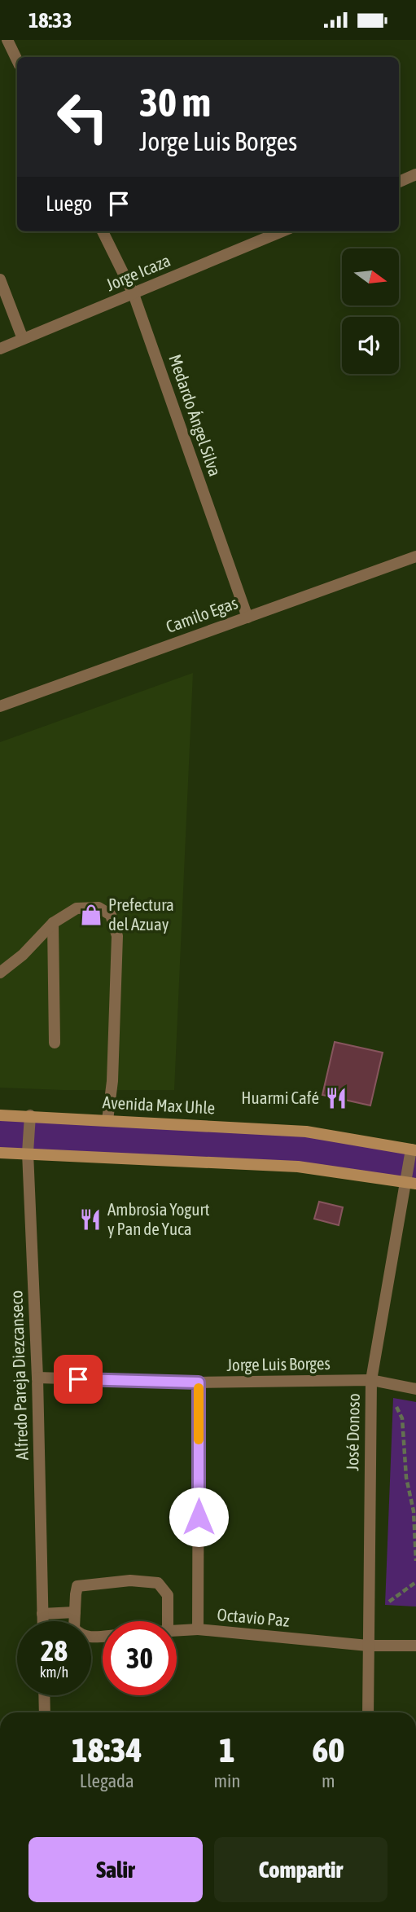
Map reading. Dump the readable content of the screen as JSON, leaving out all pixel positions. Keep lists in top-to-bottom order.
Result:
{
  "streets": {
    "main road": ["Avenida Max Uhle"],
    "street": [
      "Jorge Icaza",
      "Medardo Ángel Silva",
      "Camilo Egas",
      "Jorge Luis Borges",
      "Alfredo Pareja Diezcanseco",
      "José Donoso",
      "Octavio Paz"
    ]
  },
  "crossings": [
    ["Jorge Icaza", "Medardo Ángel Silva"],
    ["Medardo Ángel Silva", "Camilo Egas"],
    ["Avenida Max Uhle", "Alfredo Pareja Diezcanseco"],
    ["Avenida Max Uhle", "José Donoso"],
    ["Jorge Luis Borges", "Alfredo Pareja Diezcanseco"],
    ["Jorge Luis Borges", "José Donoso"],
    ["Jorge Luis Borges", "Octavio Paz"],
    ["José Donoso", "Octavio Paz"]
  ],
  "places": {
    "shop": ["Prefectura del Azuay"],
    "restaurant": ["Huarmi Café", "Ambrosia Yogurt y Pan de Yuca"]
  },
  "north": "right",
  "page": {
    "status": "18:33",
    "turn": ["30 m", "Jorge Luis Borges"],
    "then": "Luego",
    "speed": "28 km/h",
    "limit": "30",
    "eta": [
      "18:34",
      "Llegada",
      "1",
      "min",
      "60",
      "m"
    ],
    "buttons": ["Salir", "Compartir"]
  }
}
